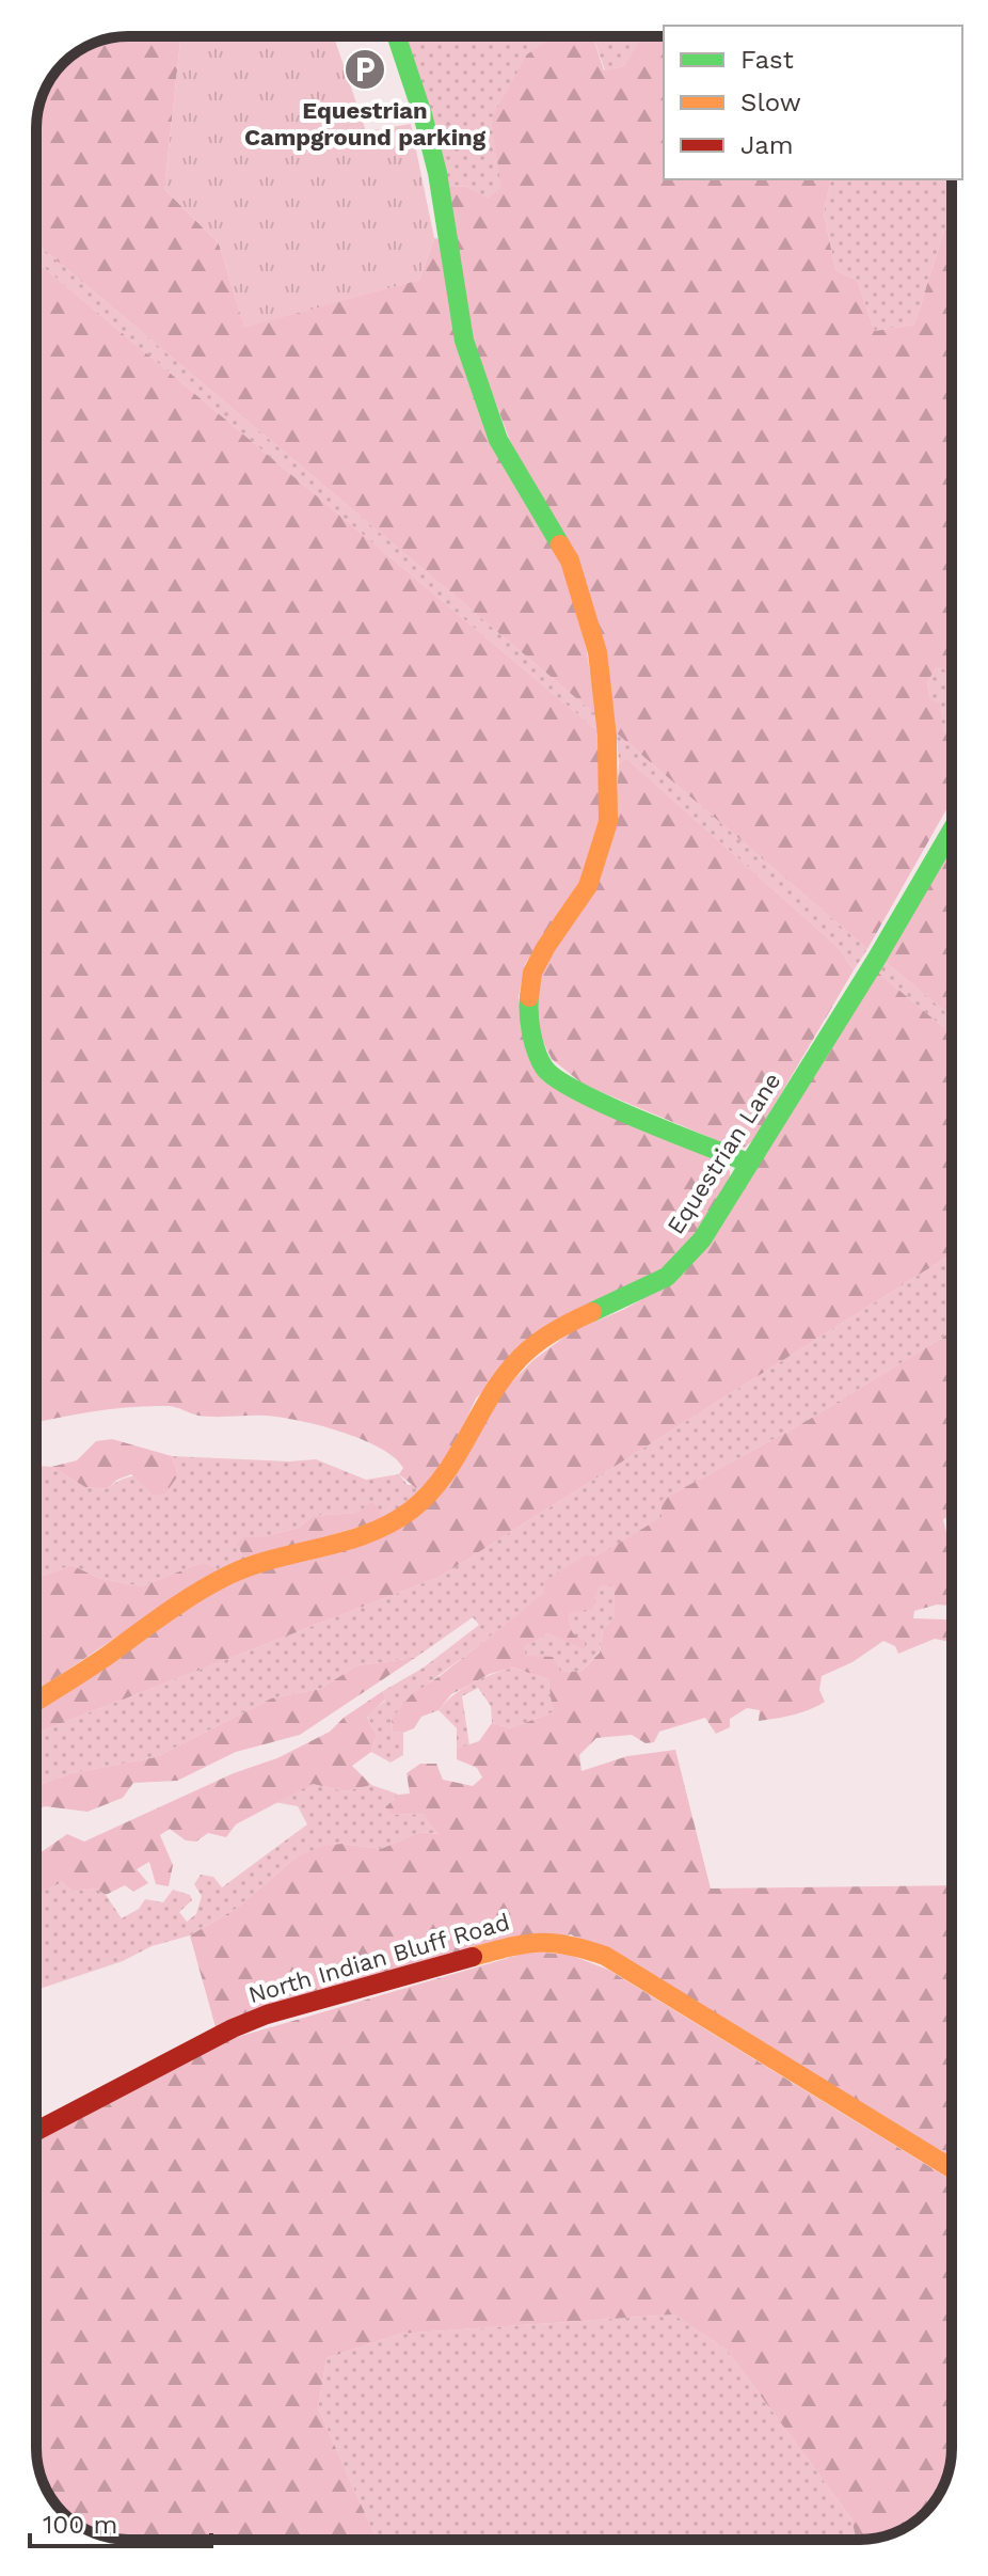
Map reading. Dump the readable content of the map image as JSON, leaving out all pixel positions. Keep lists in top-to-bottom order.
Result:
{
  "streets": {
    "street": ["Equestrian Lane", "North Indian Bluff Road"]
  },
  "places": {
    "parking": ["Equestrian Campground parking"]
  },
  "legend": ["Fast", "Slow", "Jam"],
  "scale_bar": "100 m"
}
